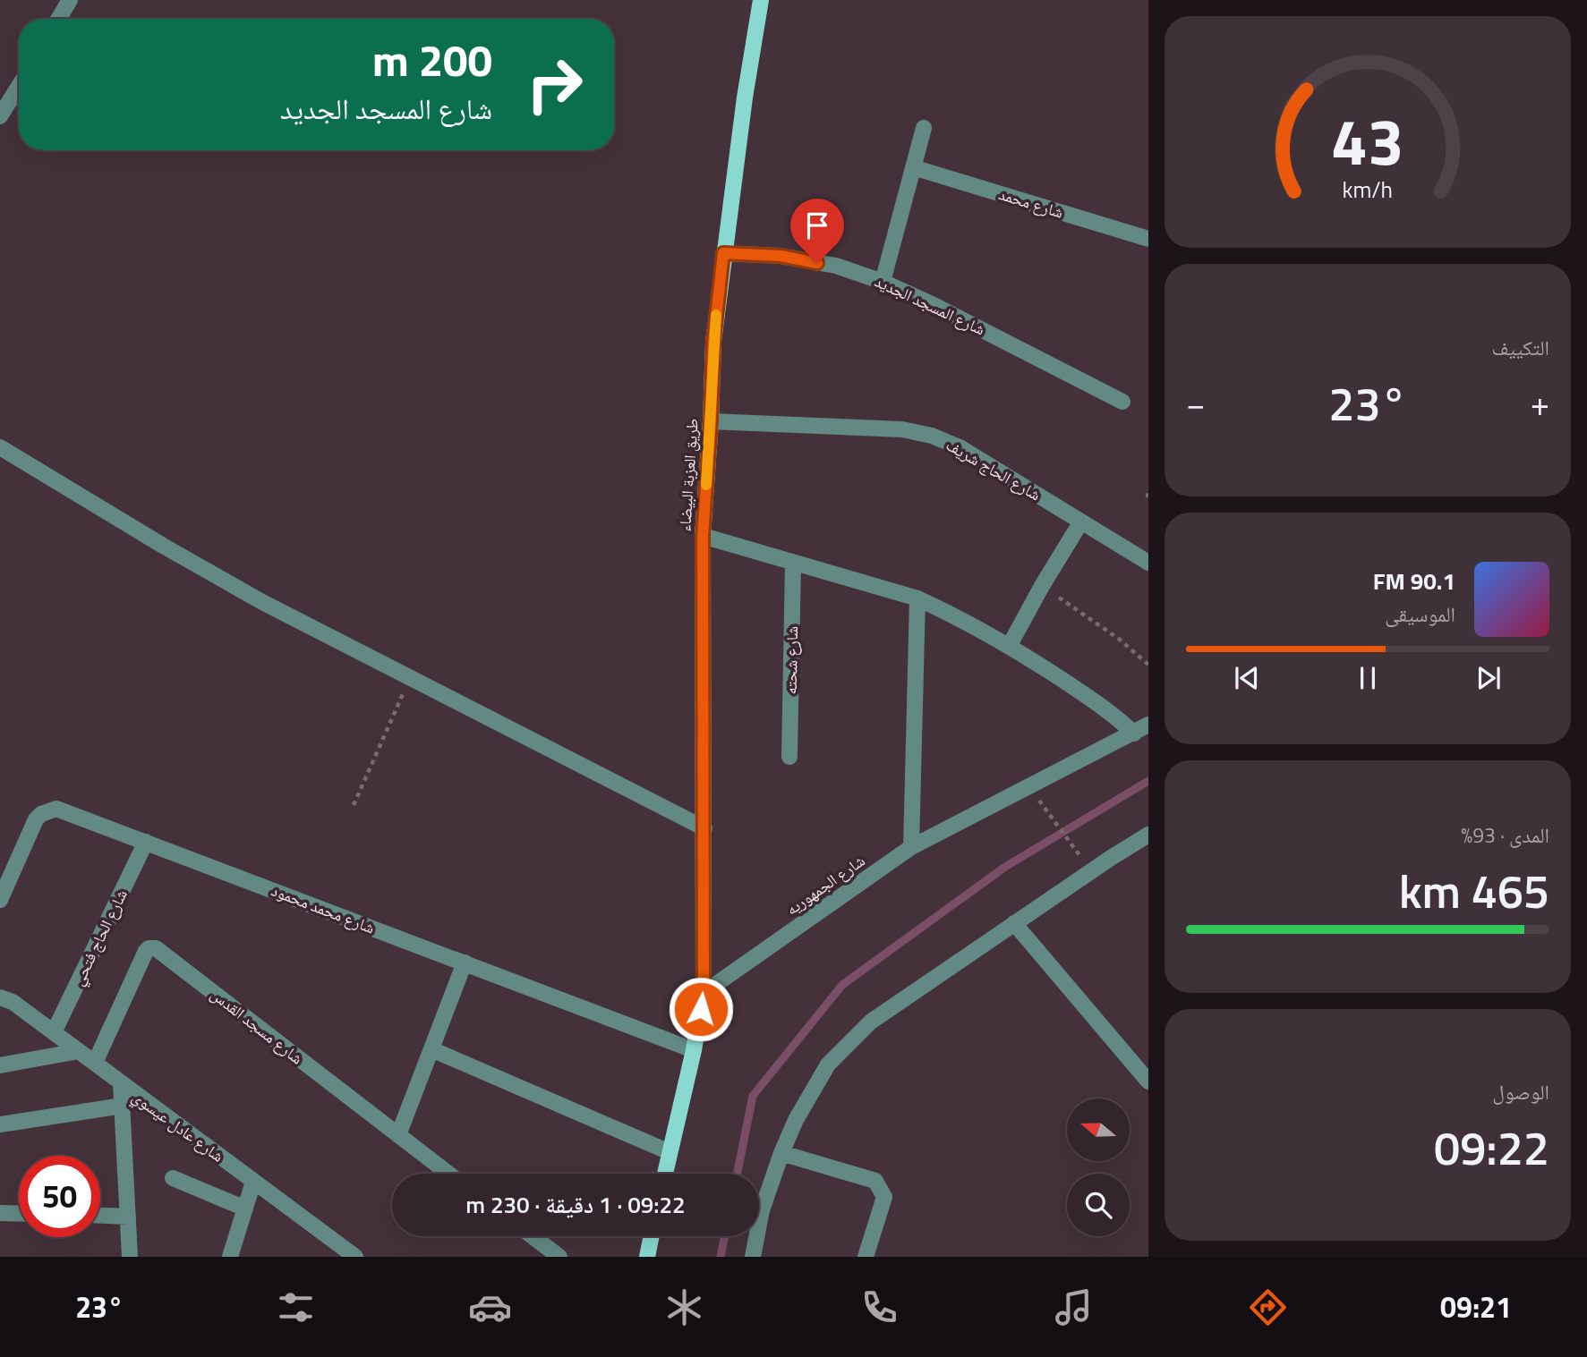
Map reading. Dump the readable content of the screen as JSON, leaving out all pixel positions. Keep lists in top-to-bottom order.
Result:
{
  "streets": {
    "main road": ["طريق العزبة البيضاء"],
    "street": [
      "شارع محمد",
      "شارع المسجد الجديد",
      "شارع الحاج شريف",
      "شارع شحته",
      "شارع الجمهوريه",
      "شارع محمد محمود",
      "شارع الحاج فتحي",
      "شارع مسجد القدس",
      "شارع عادل عيسوي"
    ]
  },
  "crossings": [
    ["شارع المسجد الجديد", "طريق العزبة البيضاء"],
    ["شارع الحاج شريف", "طريق العزبة البيضاء"],
    ["طريق العزبة البيضاء", "شارع الجمهوريه"],
    ["شارع محمد محمود", "شارع الحاج فتحي"],
    ["شارع الحاج فتحي", "شارع عادل عيسوي"],
    ["شارع مسجد القدس", "شارع عادل عيسوي"]
  ],
  "north": "left",
  "page": {
    "turn": ["200 m", "شارع المسجد الجديد"],
    "tile": [
      "التكييف",
      ["المدى · 93%", "465 km"],
      ["الوصول", "09:22"]
    ],
    "heat": ["−", "23°", "+"],
    "song": ["90.1 FM", "الموسيقى"],
    "limit": "50",
    "trip": "09:22 · 1 دقيقة · 230 m",
    "tabs": ["09:21", "23°"],
    "gauge": ["43", "km/h"]
  }
}
